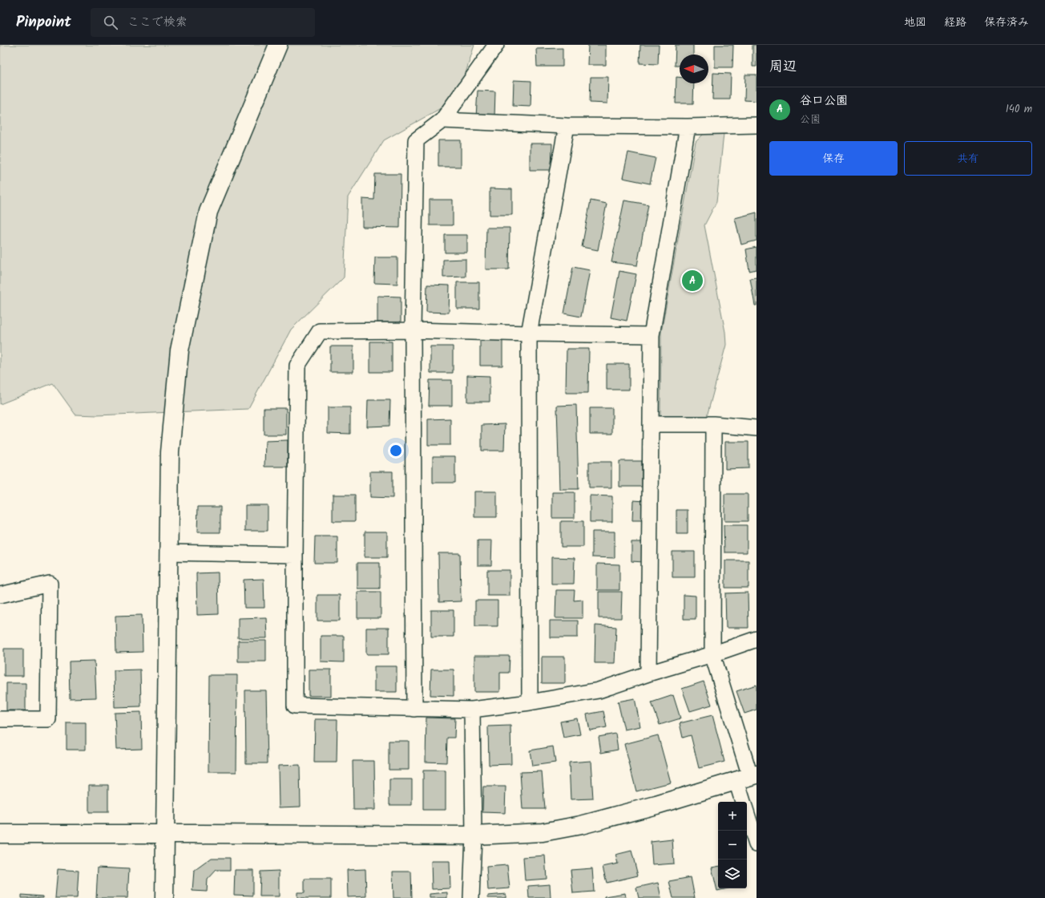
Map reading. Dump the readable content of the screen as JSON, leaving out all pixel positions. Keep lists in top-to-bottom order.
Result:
{
  "north": "left",
  "page": {
    "header": "Pinpoint",
    "search": "ここで検索",
    "nav": ["地図", "経路", "保存済み"],
    "heading": "周辺",
    "list": [
      {
        "mark": "A",
        "name": "谷口公園",
        "note": "公園",
        "value": "140 m"
      }
    ],
    "buttons": ["保存", "共有"],
    "pins": "A",
    "map_buttons": ["+", "−"]
  }
}
